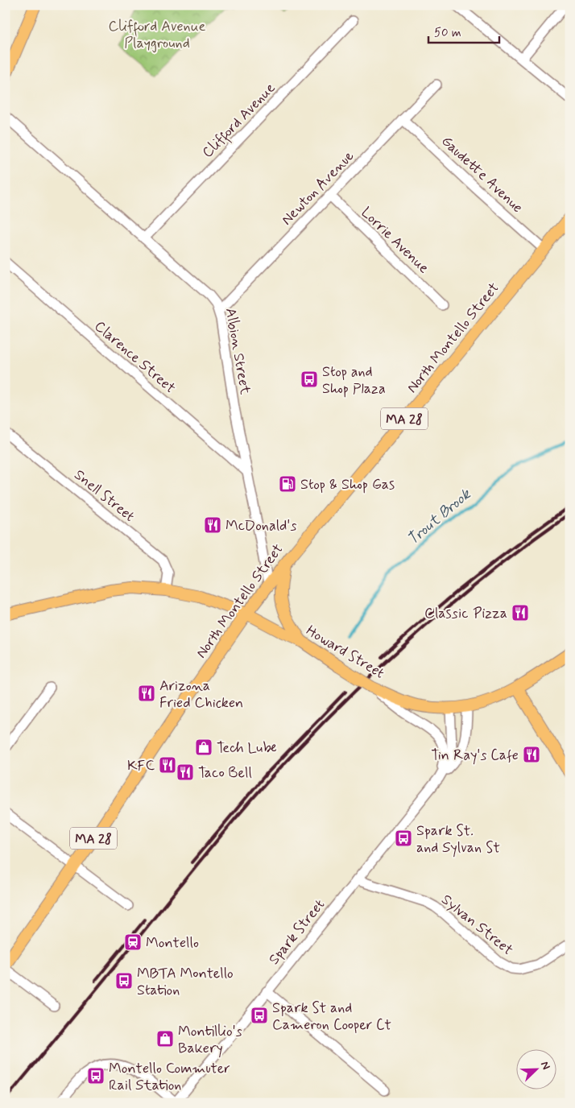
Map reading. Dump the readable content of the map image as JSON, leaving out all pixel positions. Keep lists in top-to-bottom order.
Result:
{
  "streets": {
    "main road": ["North Montello Street", "MA 28", "Howard Street"],
    "street": [
      "Clifford Avenue",
      "Gaudette Avenue",
      "Newton Avenue",
      "Lorrie Avenue",
      "Albion Street",
      "Clarence Street",
      "Snell Street",
      "Sylvan Street",
      "Spark Street"
    ]
  },
  "crossings": [
    ["Clifford Avenue", "Albion Street"],
    ["Gaudette Avenue", "Newton Avenue"],
    ["Gaudette Avenue", "North Montello Street"],
    ["Newton Avenue", "Lorrie Avenue"],
    ["Newton Avenue", "Albion Street"],
    ["North Montello Street", "Albion Street"],
    ["North Montello Street", "Howard Street"],
    ["Albion Street", "Clarence Street"],
    ["Snell Street", "Howard Street"],
    ["Howard Street", "Spark Street"],
    ["Sylvan Street", "Spark Street"]
  ],
  "water": ["Trout Brook"],
  "parks": ["Clifford Avenue Playground"],
  "places": {
    "bus stop": [
      "Stop and Shop Plaza",
      "Spark St. and Sylvan St",
      "MBTA Montello Station",
      "Spark St and Cameron Cooper Ct",
      "Montello Commuter Rail Station"
    ],
    "fuel station": ["Stop & Shop Gas"],
    "restaurant": [
      "McDonald's",
      "Classic Pizza",
      "Arizona Fried Chicken",
      "Tin Ray's Cafe",
      "KFC",
      "Taco Bell"
    ],
    "shop": ["Tech Lube", "Montillio's Bakery"],
    "station": ["Montello"]
  },
  "scale_bar": "50 m",
  "north": "top right"
}
